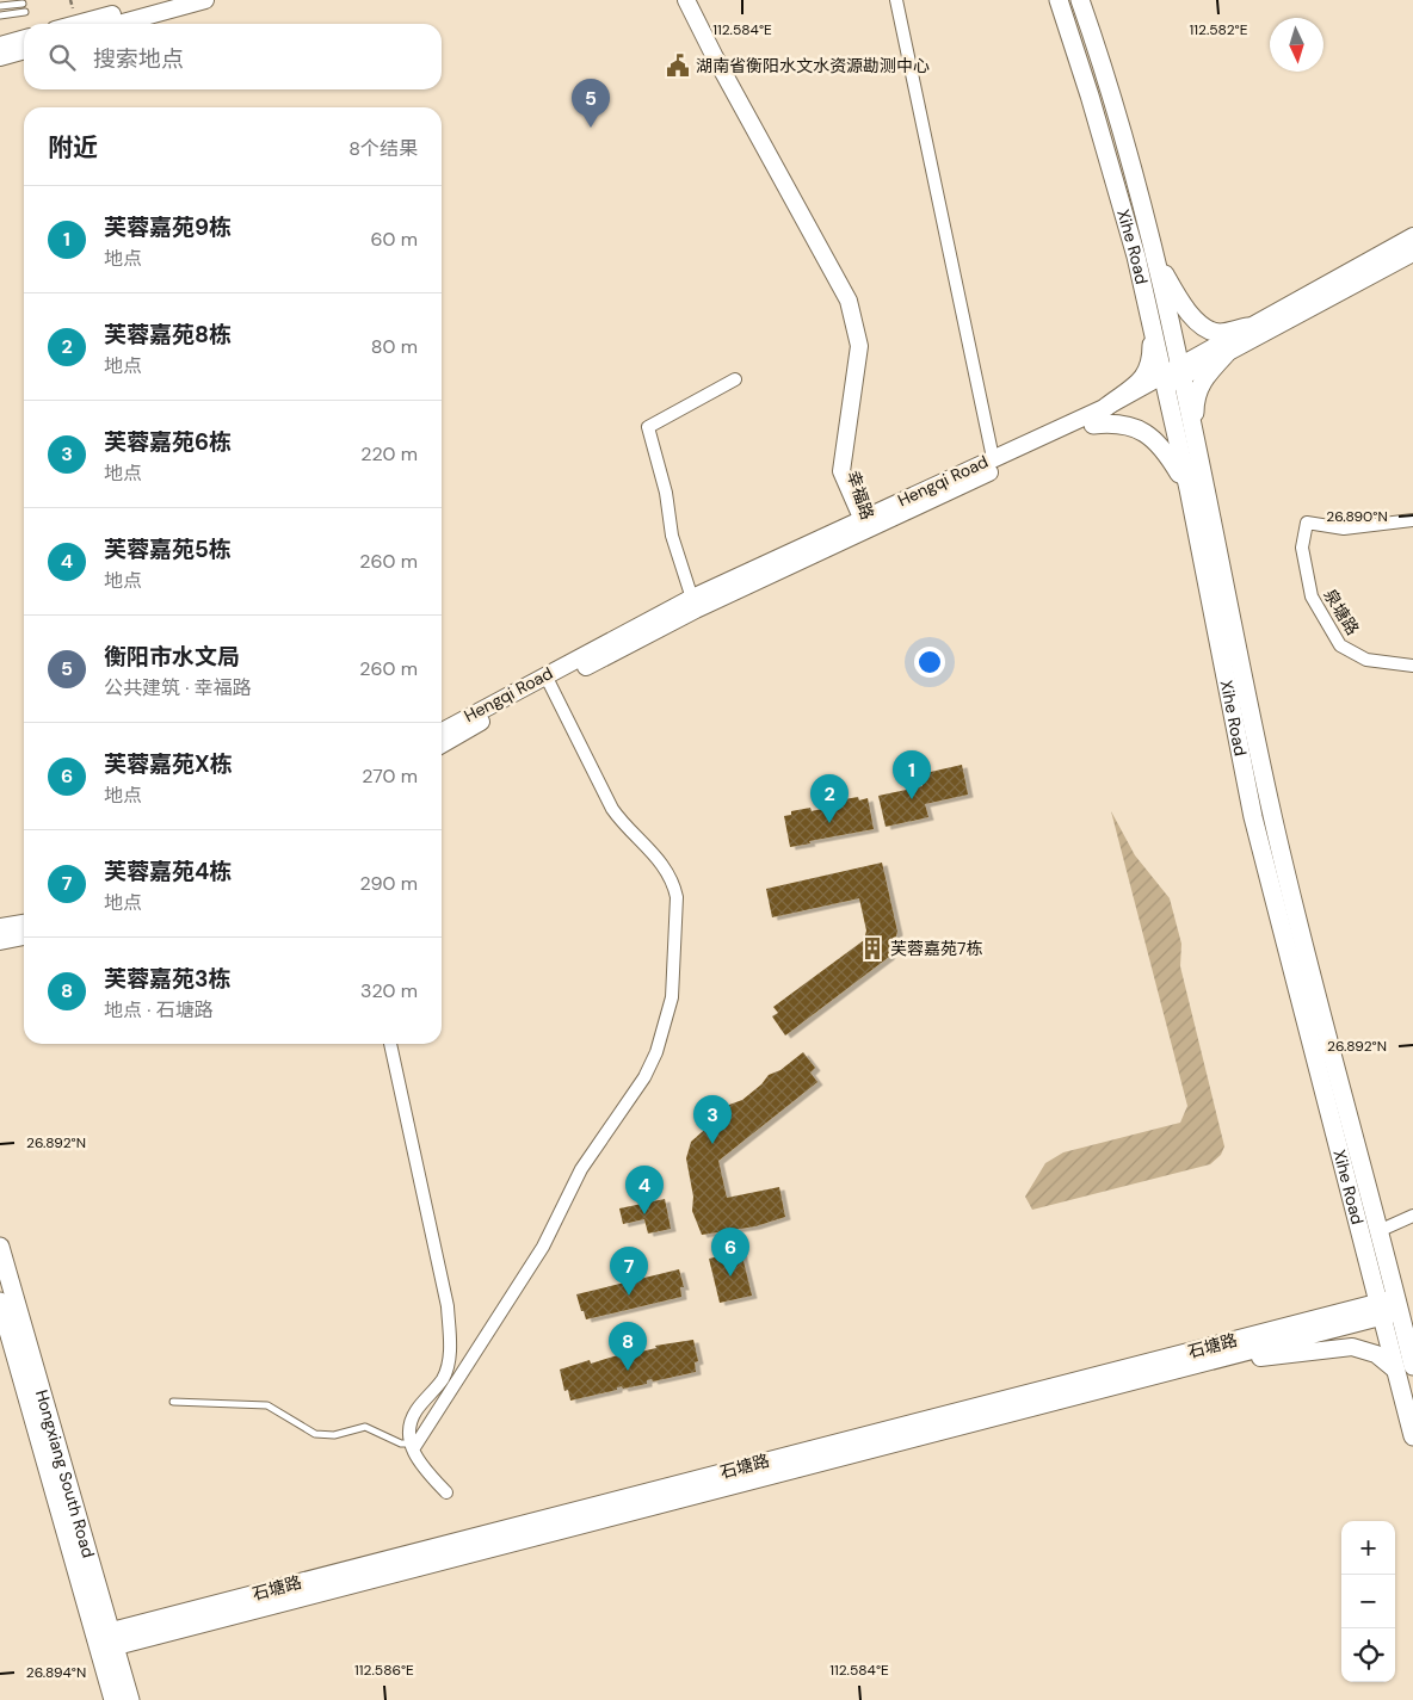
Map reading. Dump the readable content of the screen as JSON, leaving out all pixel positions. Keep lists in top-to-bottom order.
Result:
{
  "streets": {
    "main road": ["Xihe Road", "Hongxiang South Road"],
    "street": [
      "Hengqi Road",
      "幸福路",
      "泉塘路",
      "石塘路"
    ]
  },
  "crossings": [
    ["Xihe Road", "Hengqi Road"],
    ["Xihe Road", "石塘路"],
    ["Hengqi Road", "幸福路"],
    ["石塘路", "Hongxiang South Road"]
  ],
  "places": {
    "public building": ["湖南省衡阳水文水资源勘测中心"],
    "building": ["芙蓉嘉苑7栋"]
  },
  "north": "bottom",
  "page": {
    "search": "搜索地点",
    "pins": [
      "5",
      "1",
      "2",
      "3",
      "4",
      "6",
      "7",
      "8"
    ],
    "heading": ["附近", "8个结果"],
    "list": [
      {
        "mark": "1",
        "name": "芙蓉嘉苑9栋",
        "note": "地点",
        "value": "60 m"
      },
      {
        "mark": "2",
        "name": "芙蓉嘉苑8栋",
        "note": "地点",
        "value": "80 m"
      },
      {
        "mark": "3",
        "name": "芙蓉嘉苑6栋",
        "note": "地点",
        "value": "220 m"
      },
      {
        "mark": "4",
        "name": "芙蓉嘉苑5栋",
        "note": "地点",
        "value": "260 m"
      },
      {
        "mark": "5",
        "name": "衡阳市水文局",
        "note": "公共建筑 · 幸福路",
        "value": "260 m"
      },
      {
        "mark": "6",
        "name": "芙蓉嘉苑X栋",
        "note": "地点",
        "value": "270 m"
      },
      {
        "mark": "7",
        "name": "芙蓉嘉苑4栋",
        "note": "地点",
        "value": "290 m"
      },
      {
        "mark": "8",
        "name": "芙蓉嘉苑3栋",
        "note": "地点 · 石塘路",
        "value": "320 m"
      }
    ],
    "map_buttons": ["+", "−"]
  },
  "coordinates": [
    "112.584°E",
    "112.582°E",
    "26.890°N",
    "26.892°N",
    "112.586°E",
    "26.894°N"
  ]
}
